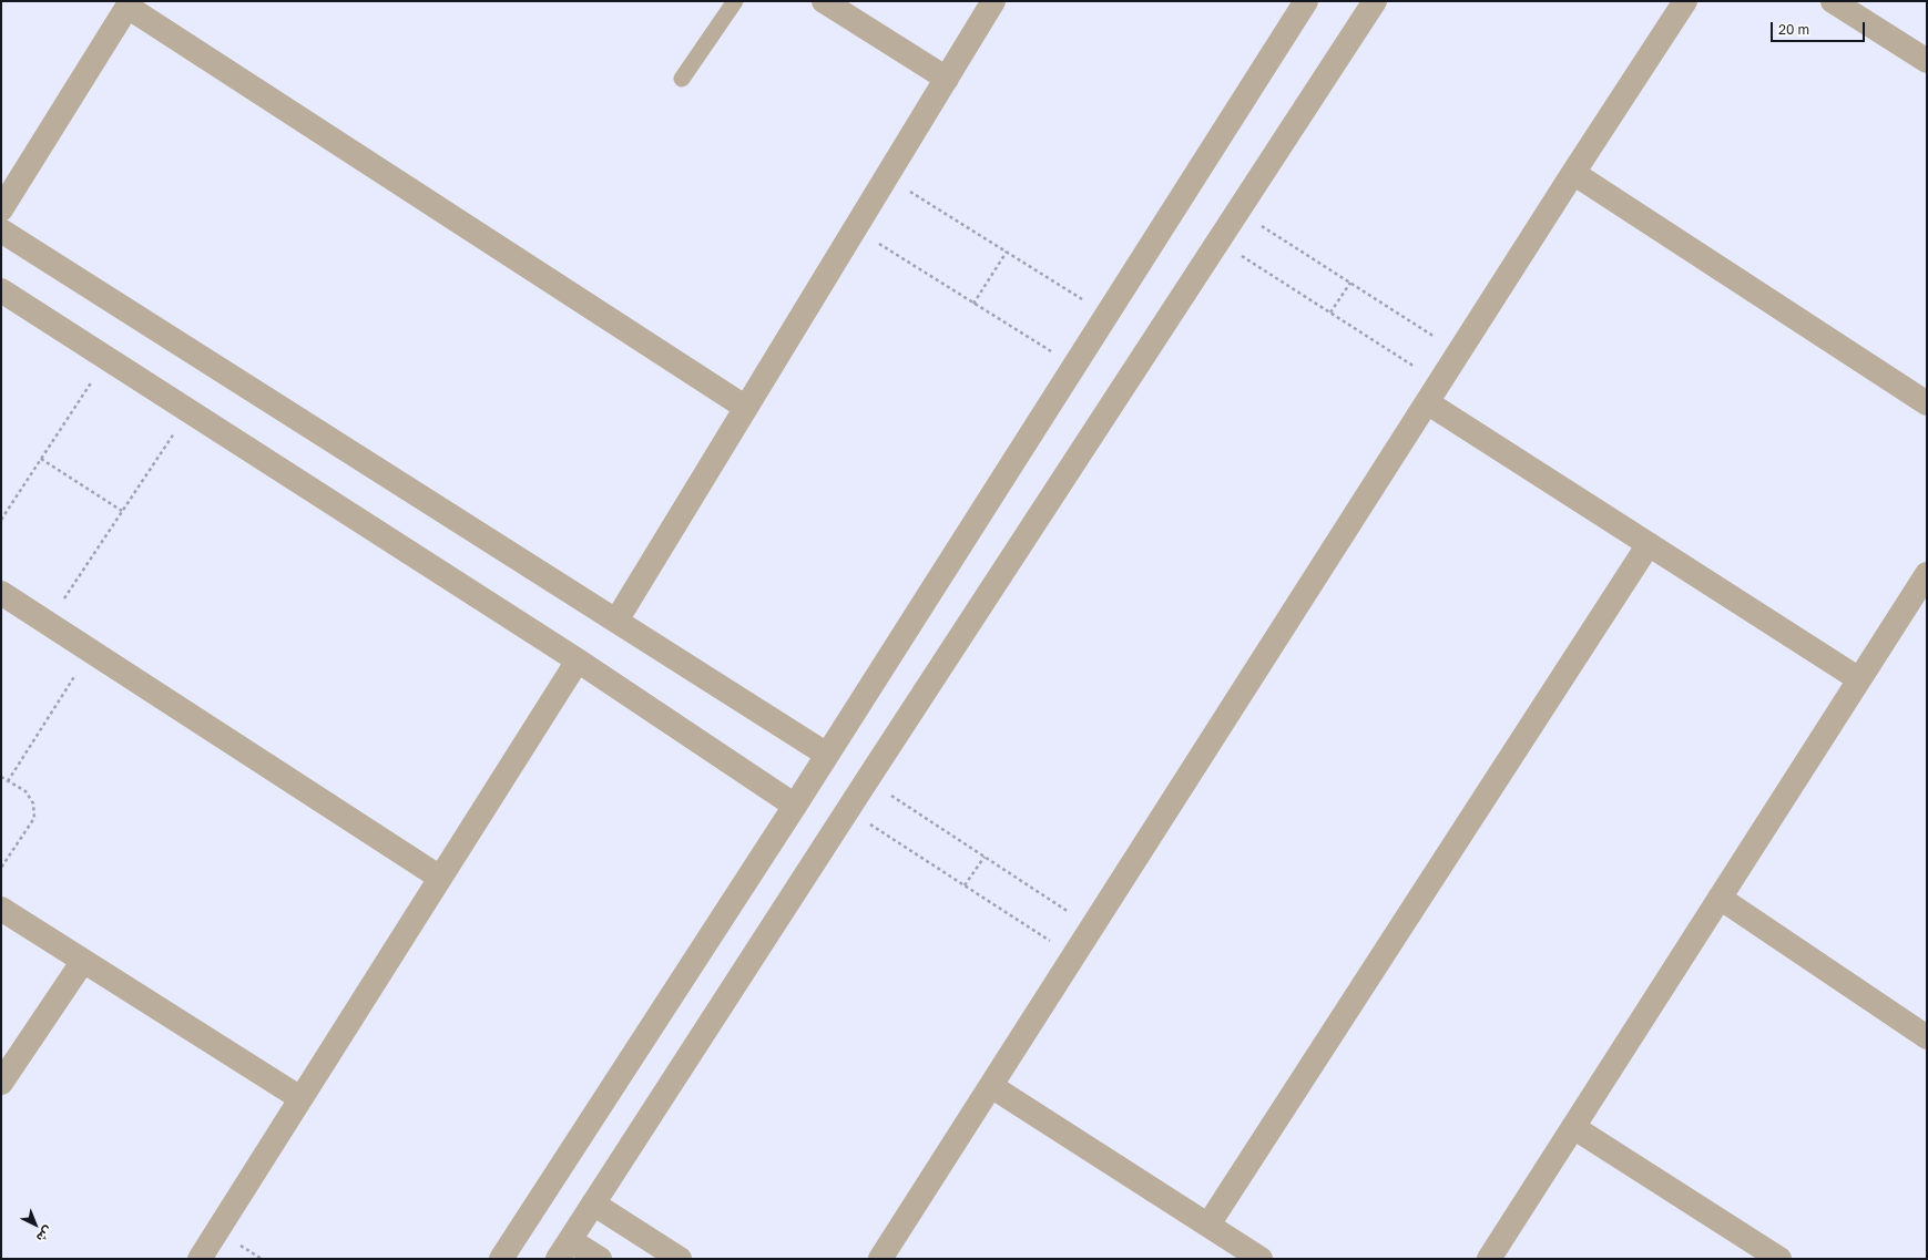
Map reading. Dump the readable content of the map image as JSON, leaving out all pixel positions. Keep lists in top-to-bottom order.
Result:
{
  "scale_bar": "20 m",
  "north": "bottom right"
}
